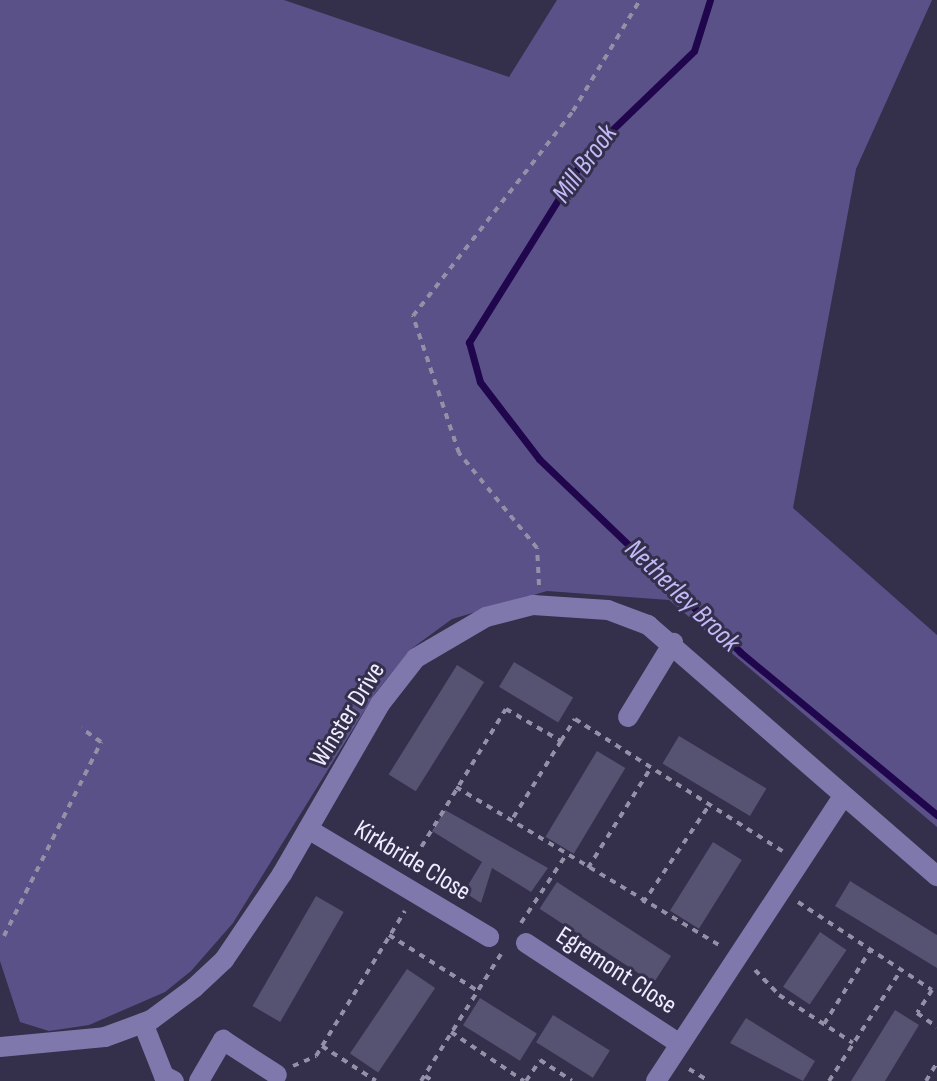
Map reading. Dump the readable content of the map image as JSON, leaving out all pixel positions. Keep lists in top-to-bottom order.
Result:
{
  "streets": {
    "street": ["Winster Drive", "Kirkbride Close", "Egremont Close"]
  },
  "crossings": [
    ["Winster Drive", "Kirkbride Close"],
    ["Kirkbride Close", "Egremont Close"]
  ],
  "water": ["Mill Brook", "Netherley Brook"]
}
